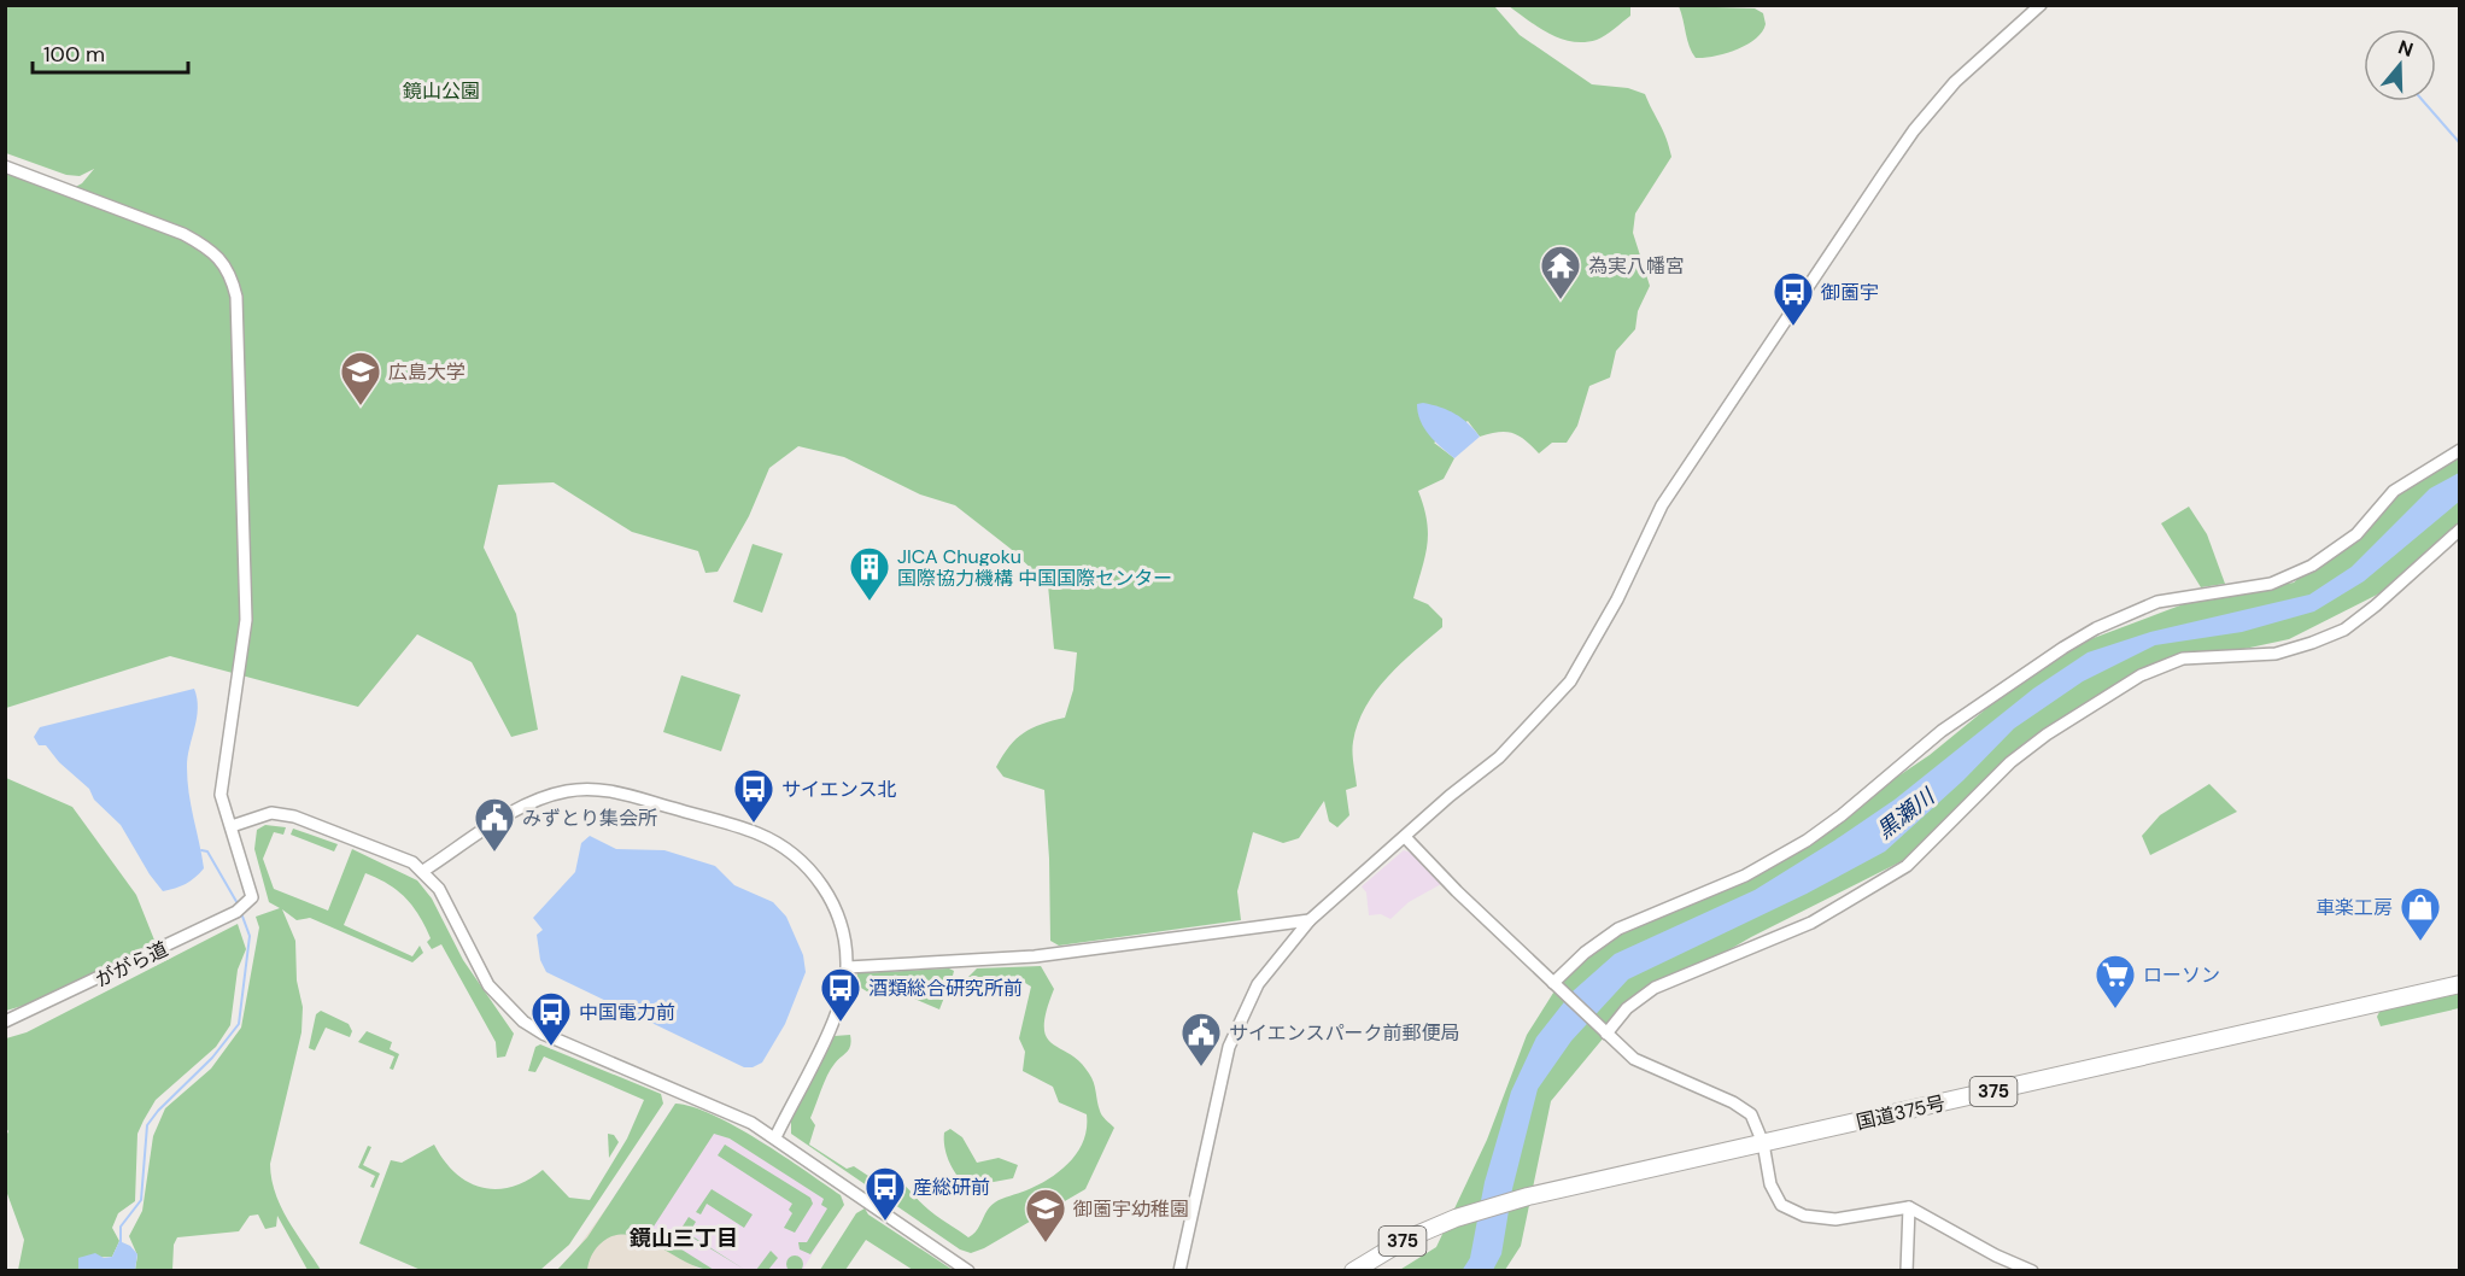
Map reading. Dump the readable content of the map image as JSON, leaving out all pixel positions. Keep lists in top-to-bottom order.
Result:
{
  "streets": {
    "highway": ["375", "国道375号"],
    "street": ["ががら道"]
  },
  "districts": ["鏡山三丁目"],
  "water": ["黒瀬川"],
  "parks": ["鏡山公園"],
  "places": {
    "temple": ["為実八幡宮"],
    "bus stop": [
      "御薗宇",
      "サイエンス北",
      "酒類総合研究所前",
      "中国電力前",
      "産総研前"
    ],
    "school or university": ["広島大学", "御薗宇幼稚園"],
    "building": ["JICA Chugoku 国際協力機構 中国国際センター"],
    "public building": ["みずとり集会所", "サイエンスパーク前郵便局"],
    "shop": ["車楽工房"],
    "supermarket": ["ローソン"]
  },
  "scale_bar": "100 m",
  "north": "top"
}
